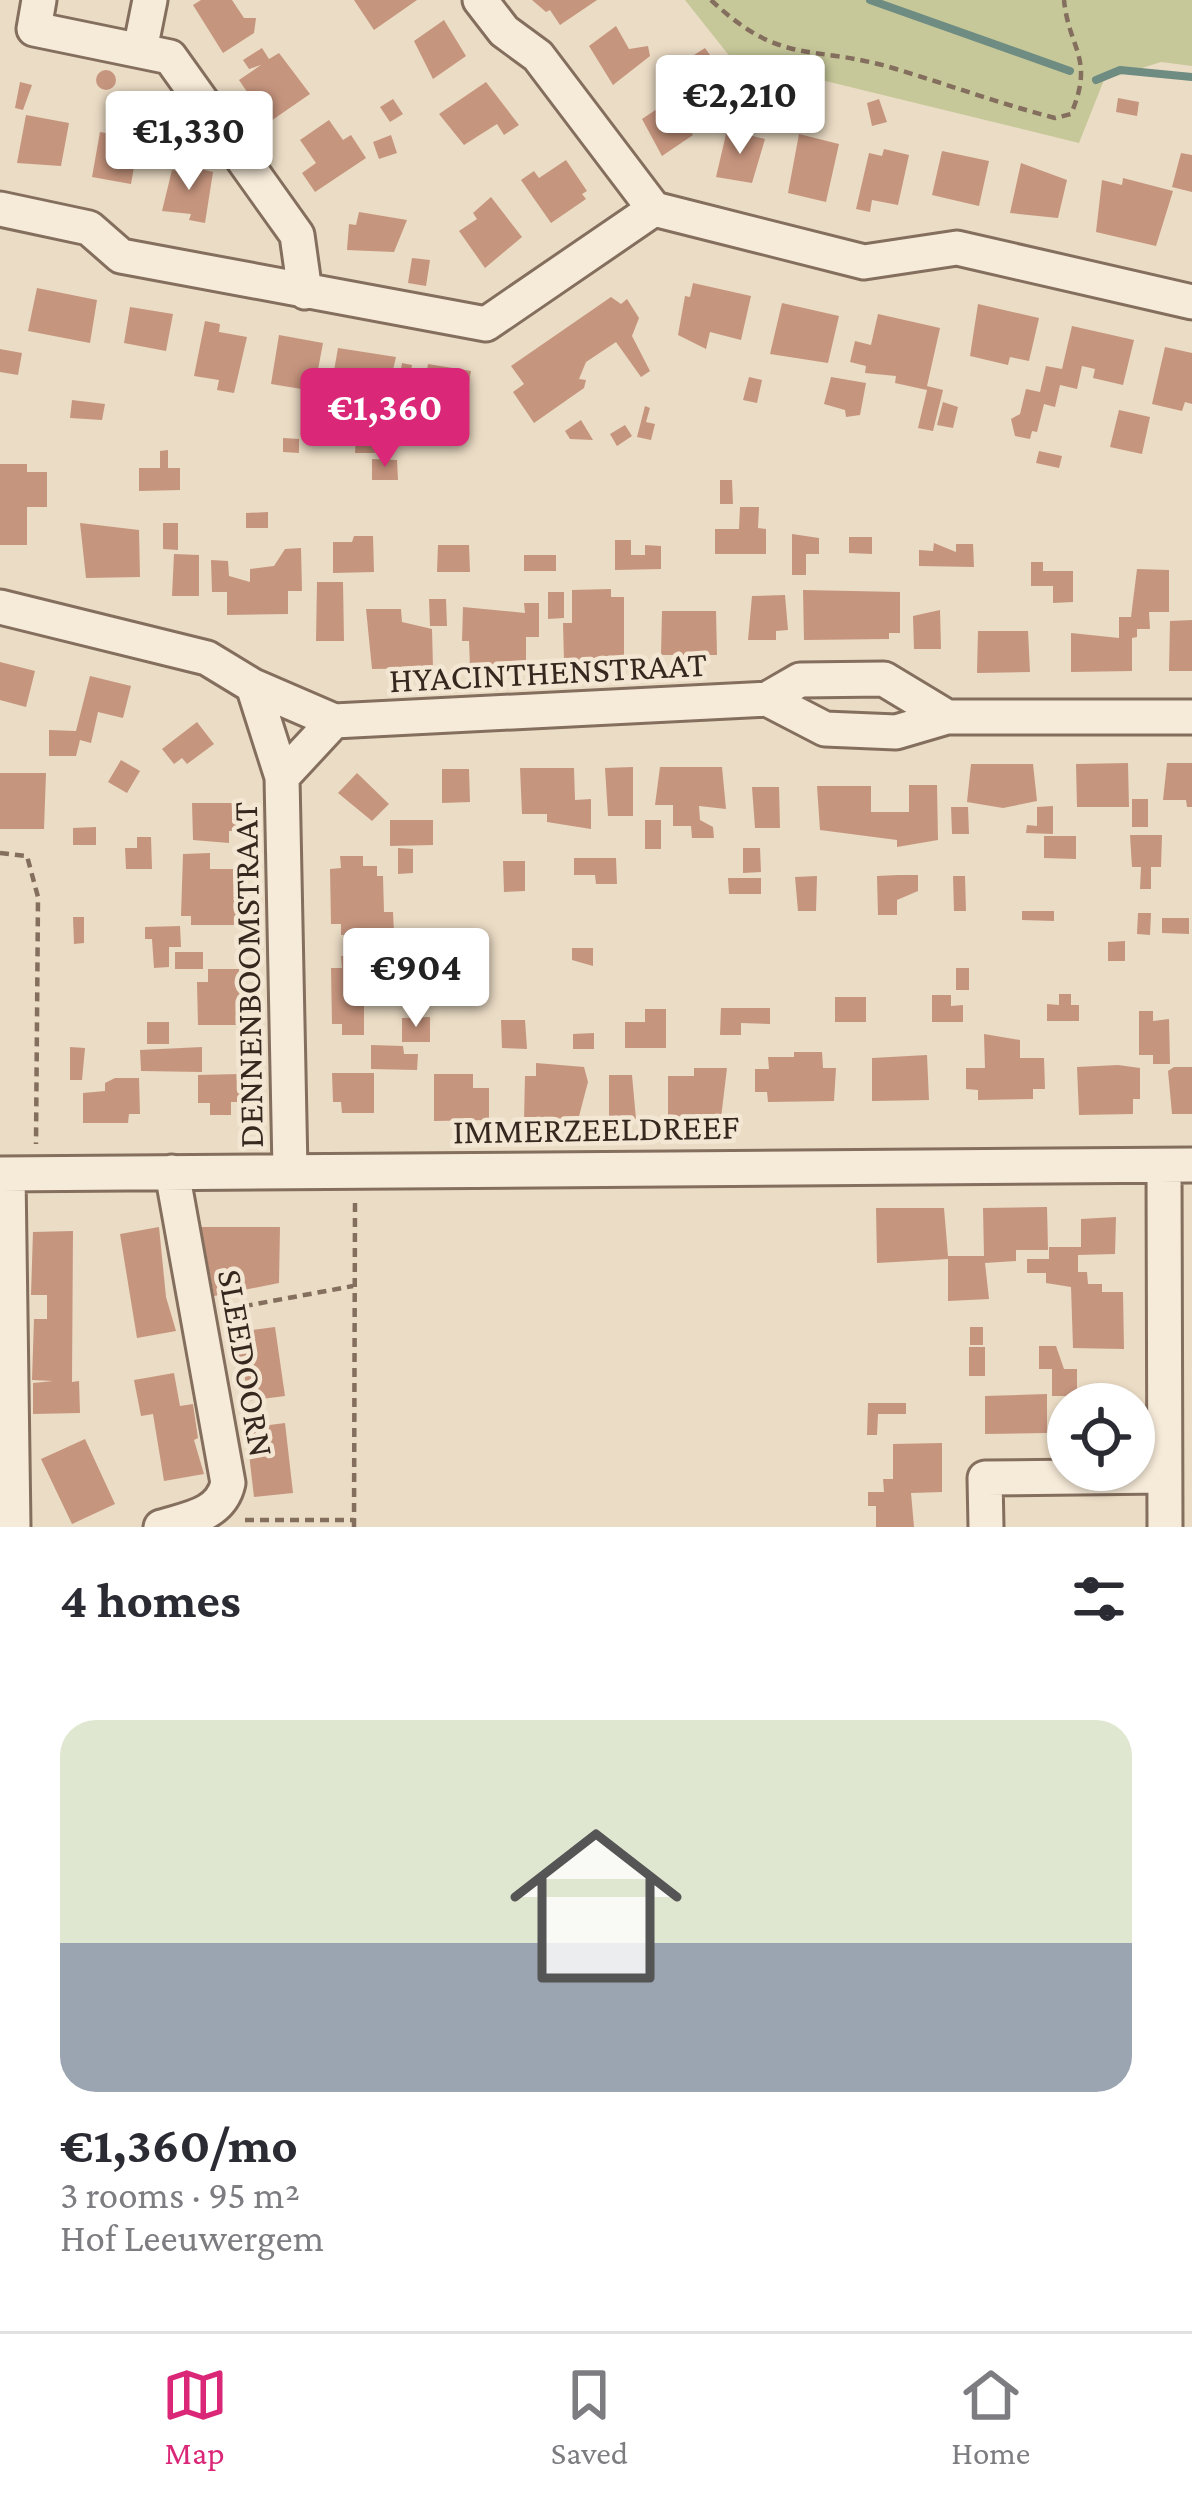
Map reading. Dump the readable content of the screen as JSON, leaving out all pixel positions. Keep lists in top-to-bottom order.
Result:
{
  "streets": {
    "street": [
      "HYACINTHENSTRAAT",
      "DENNENBOOMSTRAAT",
      "IMMERZEELDREEF",
      "SLEEDOORN"
    ]
  },
  "crossings": [
    ["DENNENBOOMSTRAAT", "IMMERZEELDREEF"],
    ["IMMERZEELDREEF", "SLEEDOORN"]
  ],
  "page": {
    "price": [
      "€2,210",
      "€1,330",
      "€1,360",
      "€904"
    ],
    "heading": "4 homes",
    "list": [
      {
        "name": "€1,360/mo",
        "note": "3 rooms · 95 m² · Hof Leeuwergem"
      }
    ],
    "tabs": ["Map", "Saved", "Home"]
  }
}
